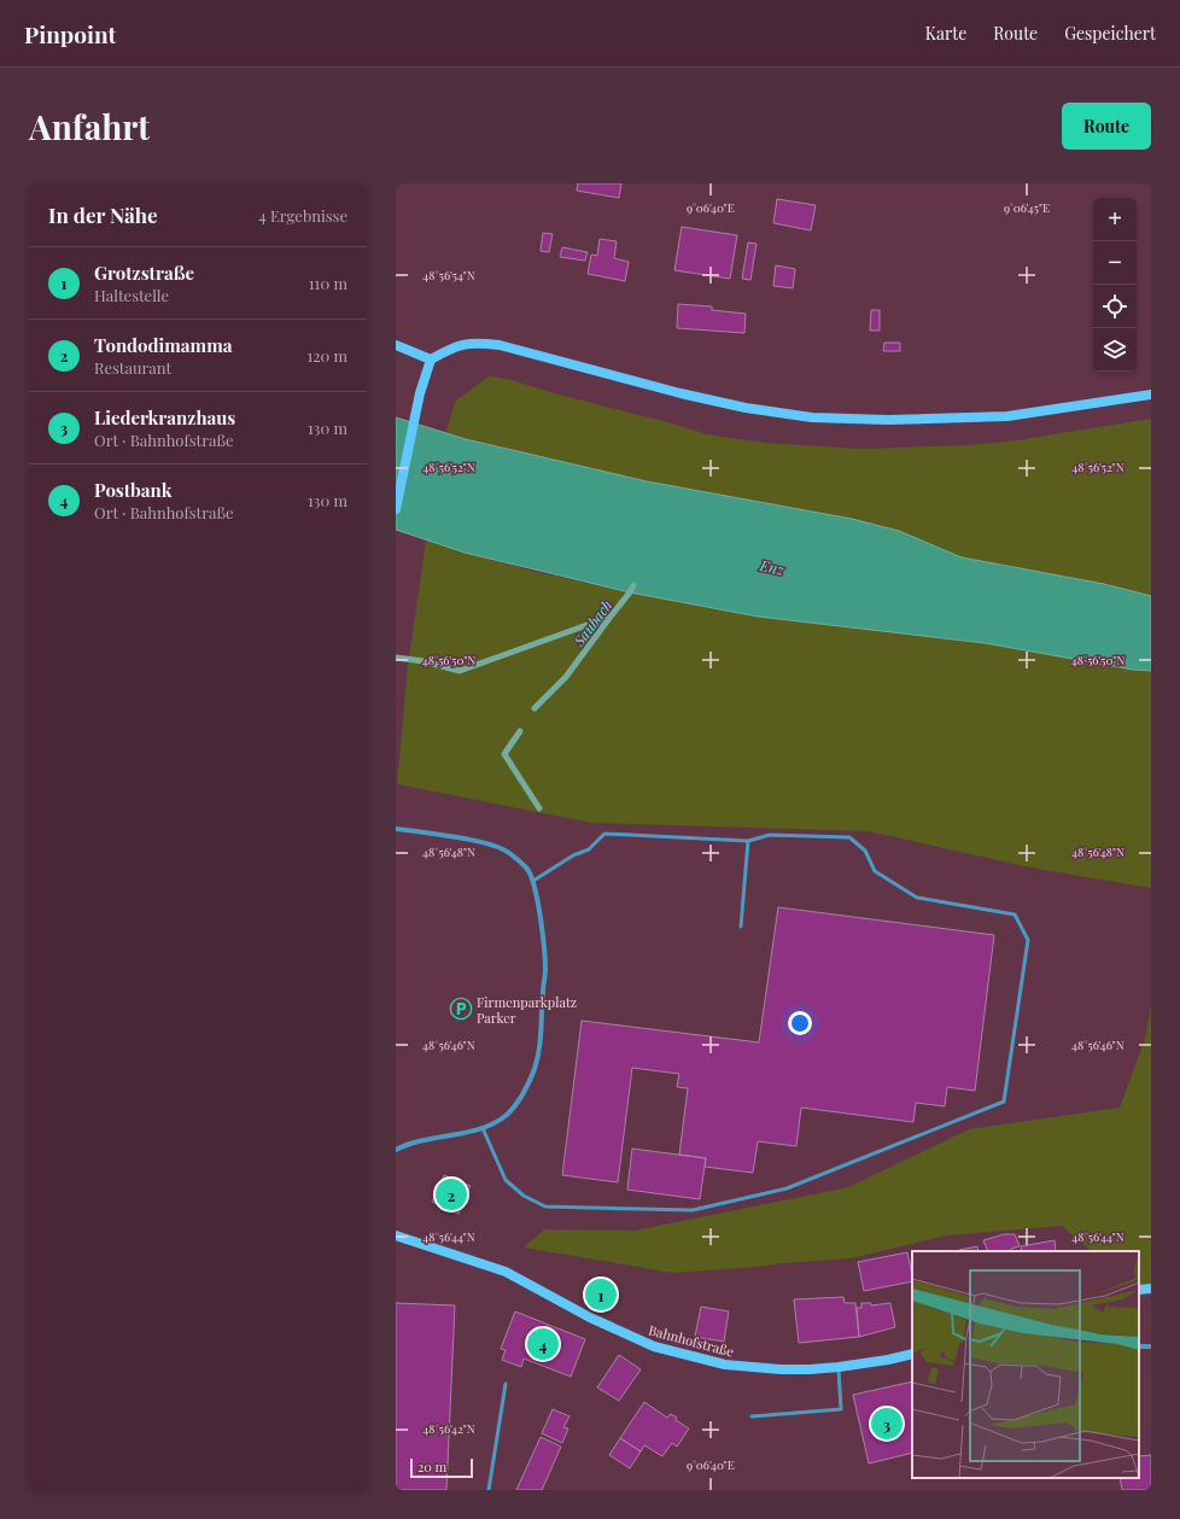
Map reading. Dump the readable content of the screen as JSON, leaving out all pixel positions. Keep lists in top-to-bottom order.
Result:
{
  "streets": {
    "main road": ["Bahnhofstraße"]
  },
  "water": ["Enz", "Saubach"],
  "places": {
    "parking": ["Firmenparkplatz Parker"]
  },
  "scale_bar": "20 m",
  "page": {
    "header": "Pinpoint",
    "nav": ["Karte", "Route", "Gespeichert"],
    "buttons": "Route",
    "title": "Anfahrt",
    "heading": ["In der Nähe", "4 Ergebnisse"],
    "map_buttons": ["+", "−"],
    "list": [
      {
        "mark": "1",
        "name": "Grotzstraße",
        "note": "Haltestelle",
        "value": "110 m"
      },
      {
        "mark": "2",
        "name": "Tondodimamma",
        "note": "Restaurant",
        "value": "120 m"
      },
      {
        "mark": "3",
        "name": "Liederkranzhaus",
        "note": "Ort · Bahnhofstraße",
        "value": "130 m"
      },
      {
        "mark": "4",
        "name": "Postbank",
        "note": "Ort · Bahnhofstraße",
        "value": "130 m"
      }
    ],
    "pins": [
      "2",
      "1",
      "4",
      "3"
    ],
    "scale": "20 m"
  },
  "coordinates": [
    "9°06'40\"E",
    "9°06'45\"E",
    "48°56'54\"N",
    "48°56'52\"N",
    "48°56'50\"N",
    "48°56'48\"N",
    "48°56'46\"N",
    "48°56'44\"N",
    "48°56'42\"N"
  ]
}
